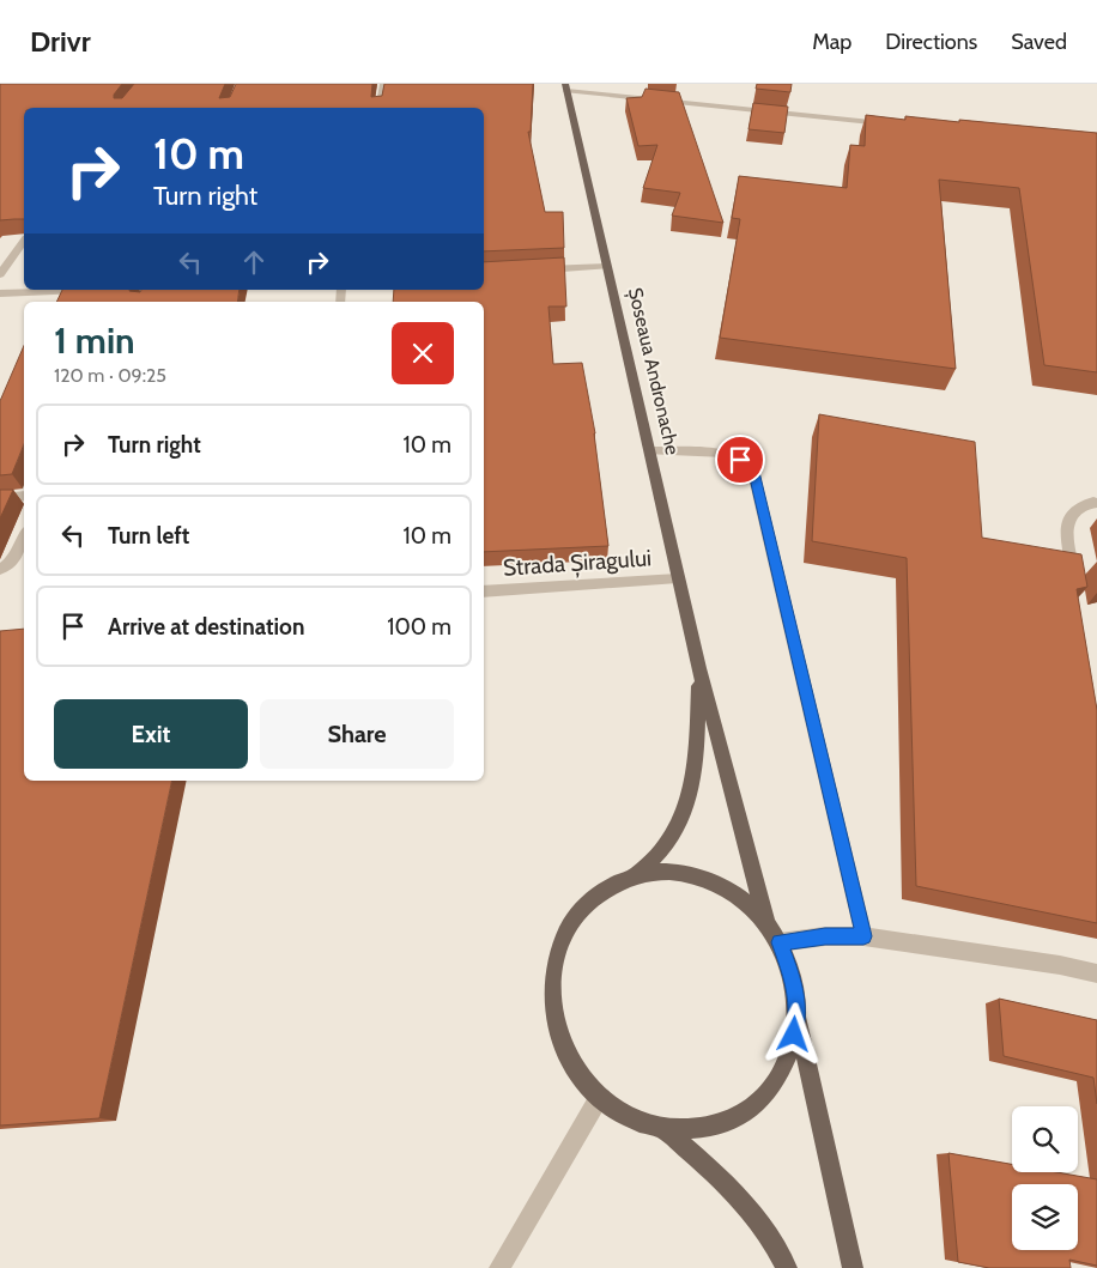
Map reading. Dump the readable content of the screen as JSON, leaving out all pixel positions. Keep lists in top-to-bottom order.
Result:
{
  "streets": {
    "main road": ["Șoseaua Andronache"],
    "street": ["Strada Șiragului"]
  },
  "crossings": [
    ["Șoseaua Andronache", "Strada Șiragului"]
  ],
  "page": {
    "header": "Drivr",
    "nav": ["Map", "Directions", "Saved"],
    "turn": ["10 m", "Turn right"],
    "heading": ["1 min", "120 m · 09:25"],
    "list": [
      {
        "name": "Turn right",
        "value": "10 m"
      },
      {
        "name": "Turn left",
        "value": "10 m"
      },
      {
        "name": "Arrive at destination",
        "value": "100 m"
      }
    ],
    "buttons": ["Exit", "Share"]
  }
}
